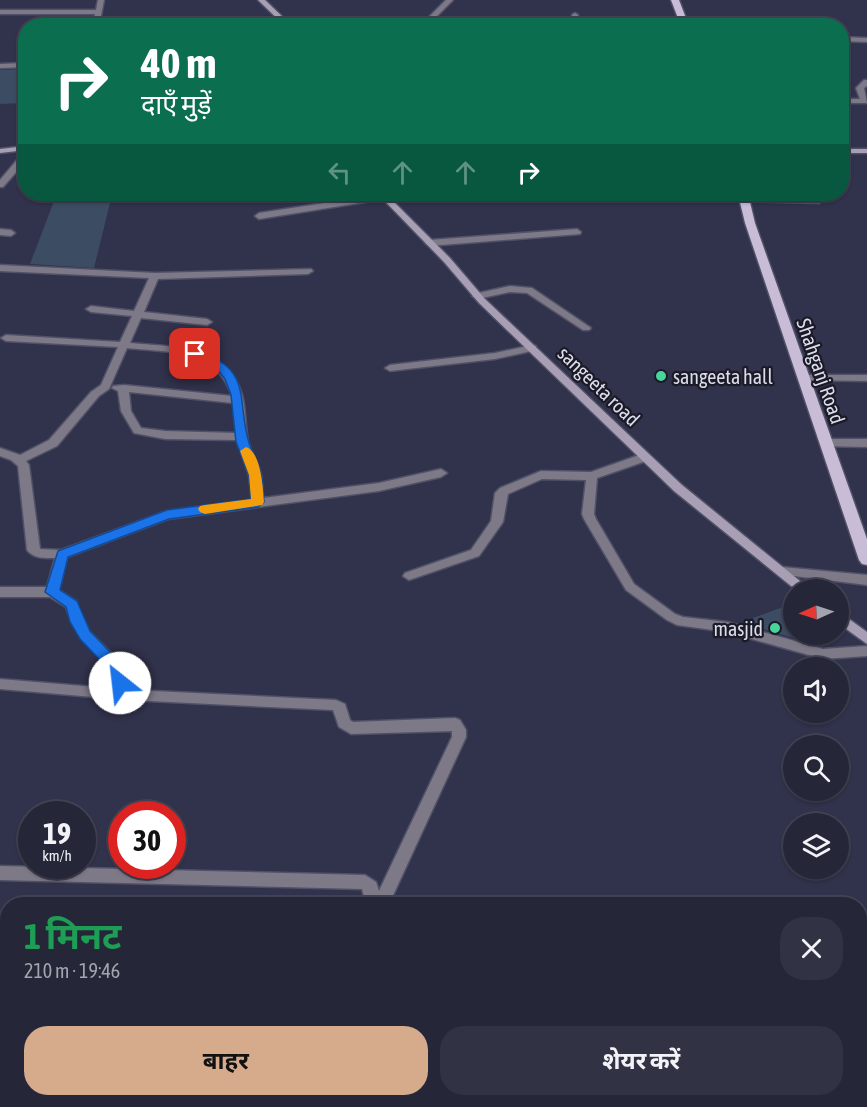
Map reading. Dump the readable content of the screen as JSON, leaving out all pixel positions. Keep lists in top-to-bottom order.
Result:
{
  "streets": {
    "main road": ["Shahganj Road", "sangeeta road"]
  },
  "places": ["sangeeta hall", "masjid"],
  "north": "left",
  "page": {
    "turn": ["40 m", "दाएँ मुड़ें"],
    "speed": "19 km/h",
    "limit": "30",
    "heading": ["1 मिनट", "210 m · 19:46"],
    "buttons": ["बाहर", "शेयर करें"]
  }
}
